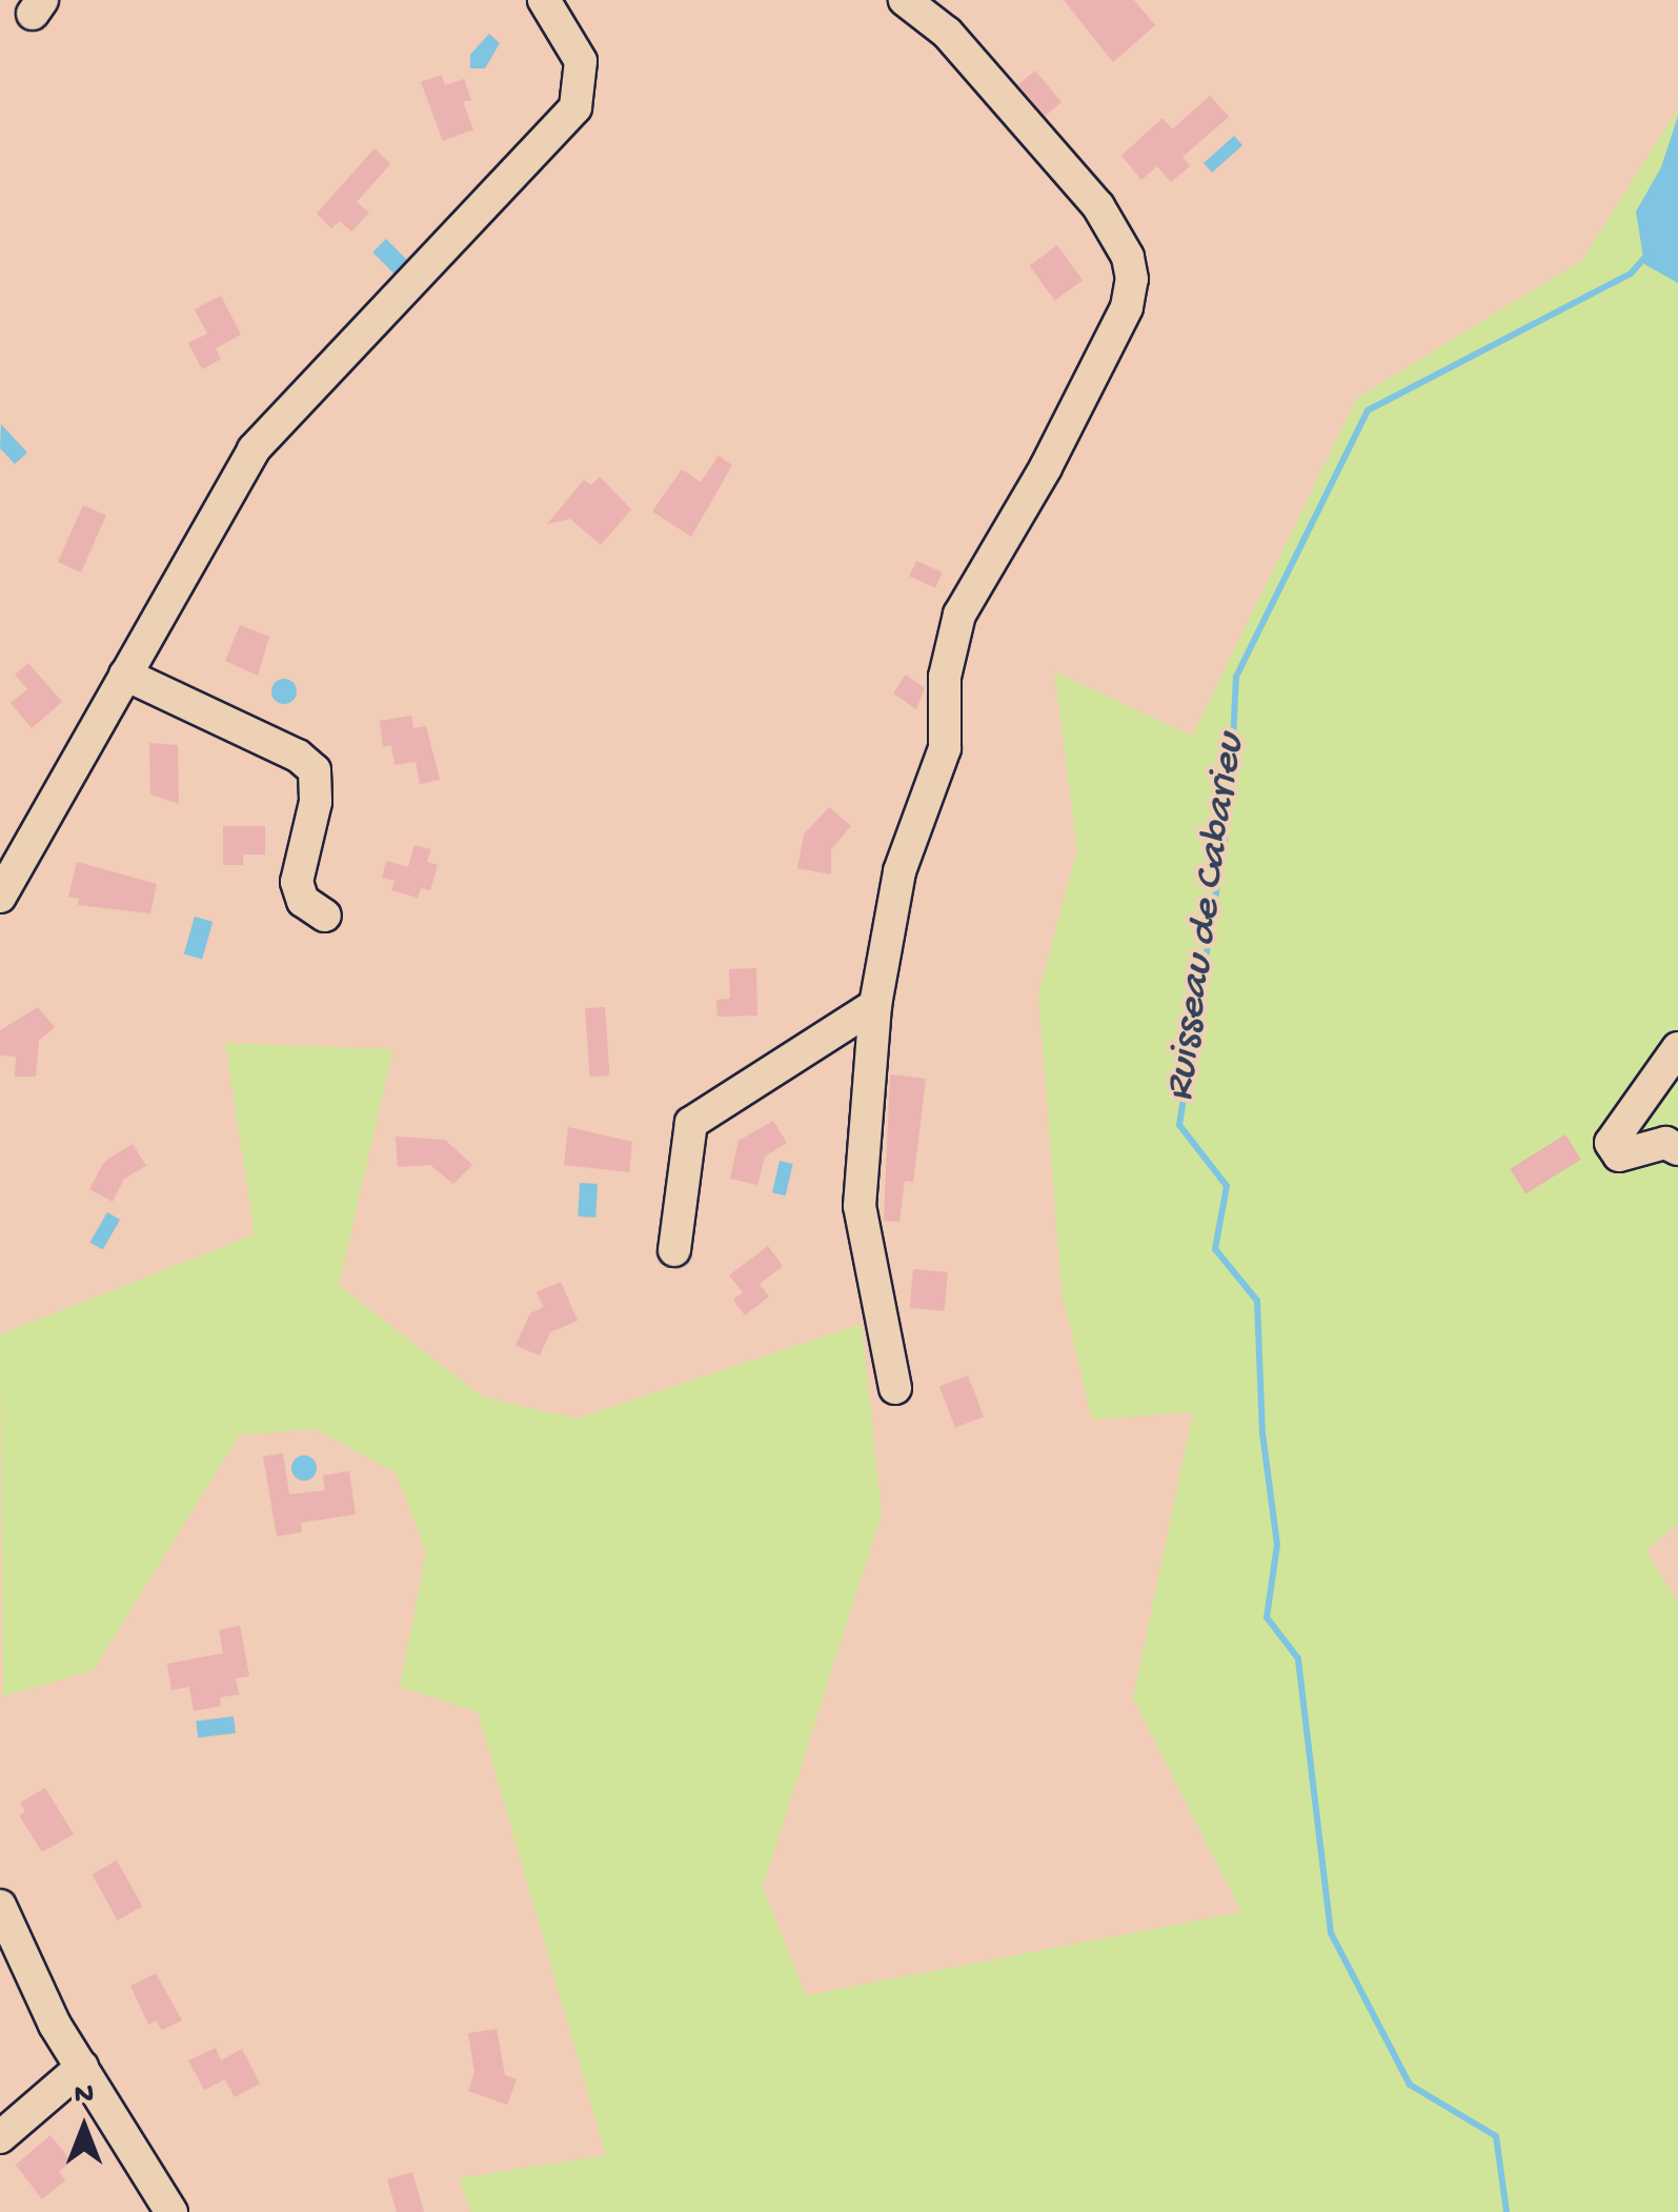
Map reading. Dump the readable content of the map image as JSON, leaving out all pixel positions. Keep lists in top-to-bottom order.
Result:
{
  "water": ["Ruisseau de Cabarieu"],
  "north": "top"
}
